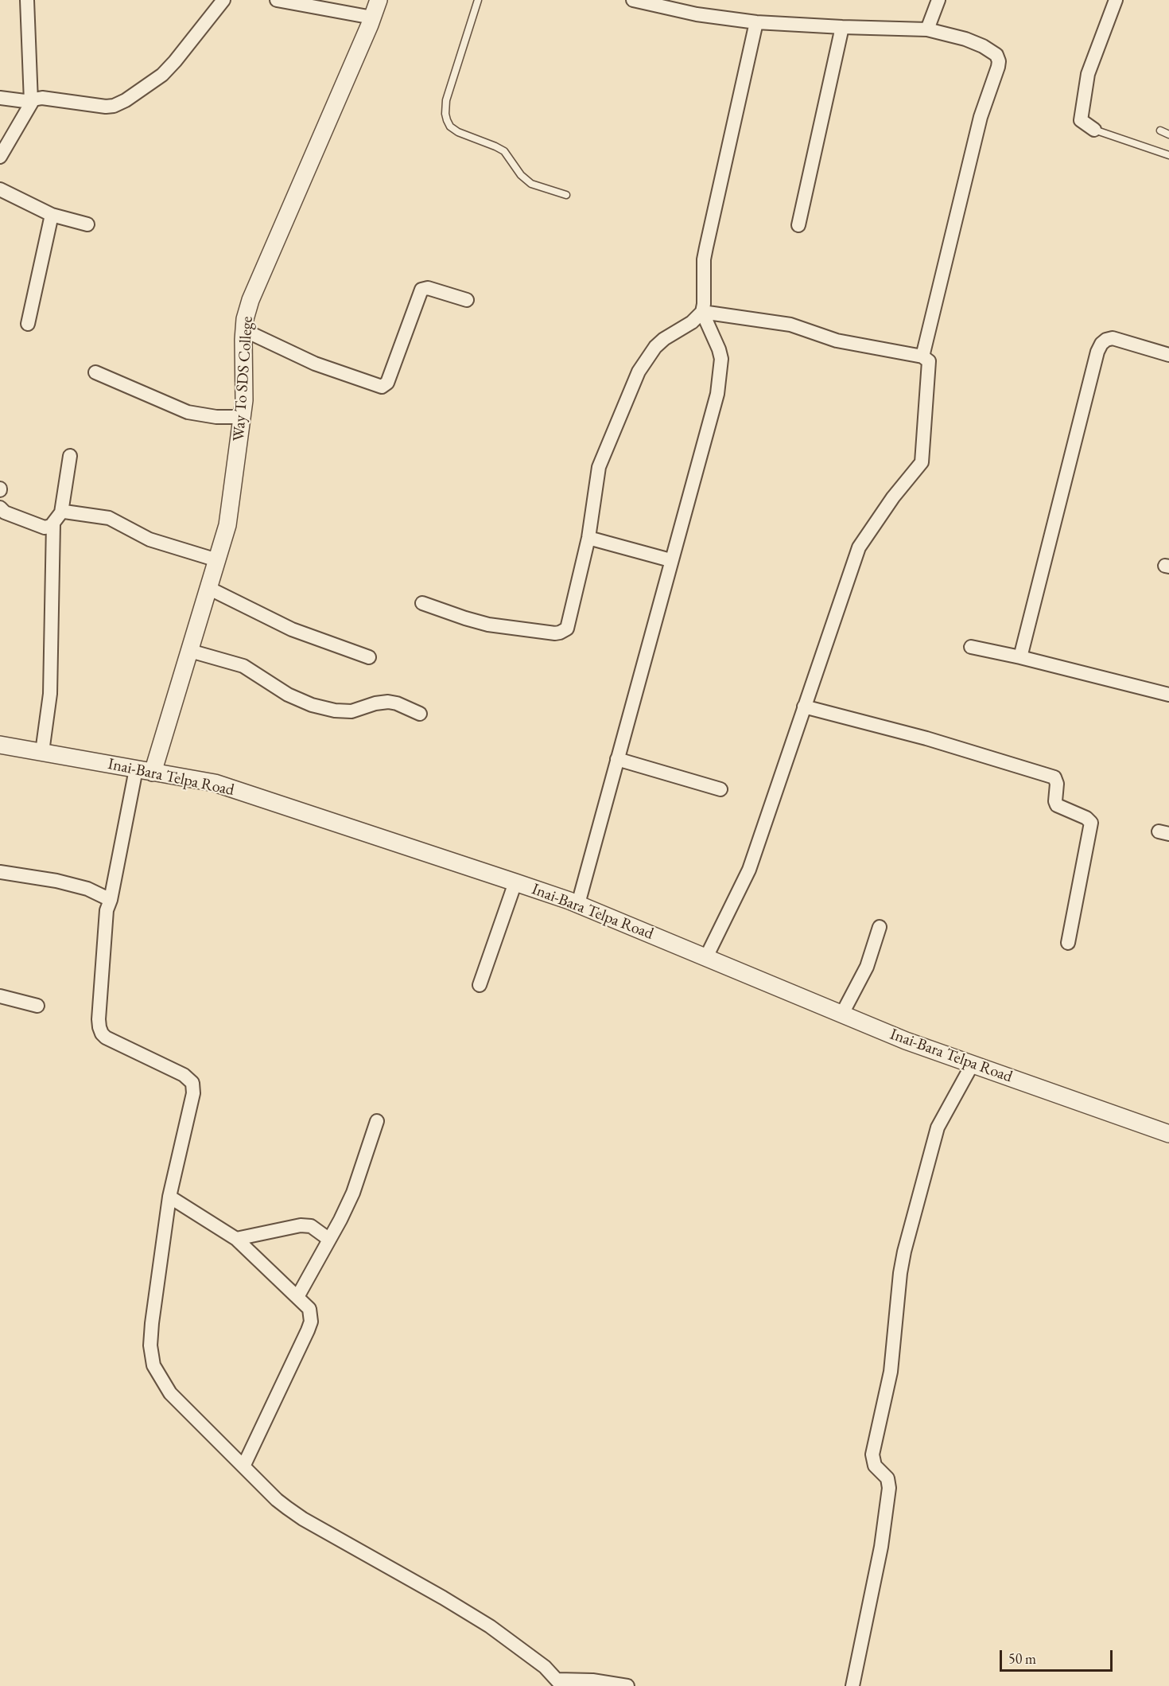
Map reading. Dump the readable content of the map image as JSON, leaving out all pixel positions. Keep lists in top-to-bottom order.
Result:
{
  "streets": {
    "street": ["Way To SDS College", "Inai-Bara Telpa Road"]
  },
  "crossings": [
    ["Way To SDS College", "Inai-Bara Telpa Road"]
  ],
  "scale_bar": "50 m"
}
